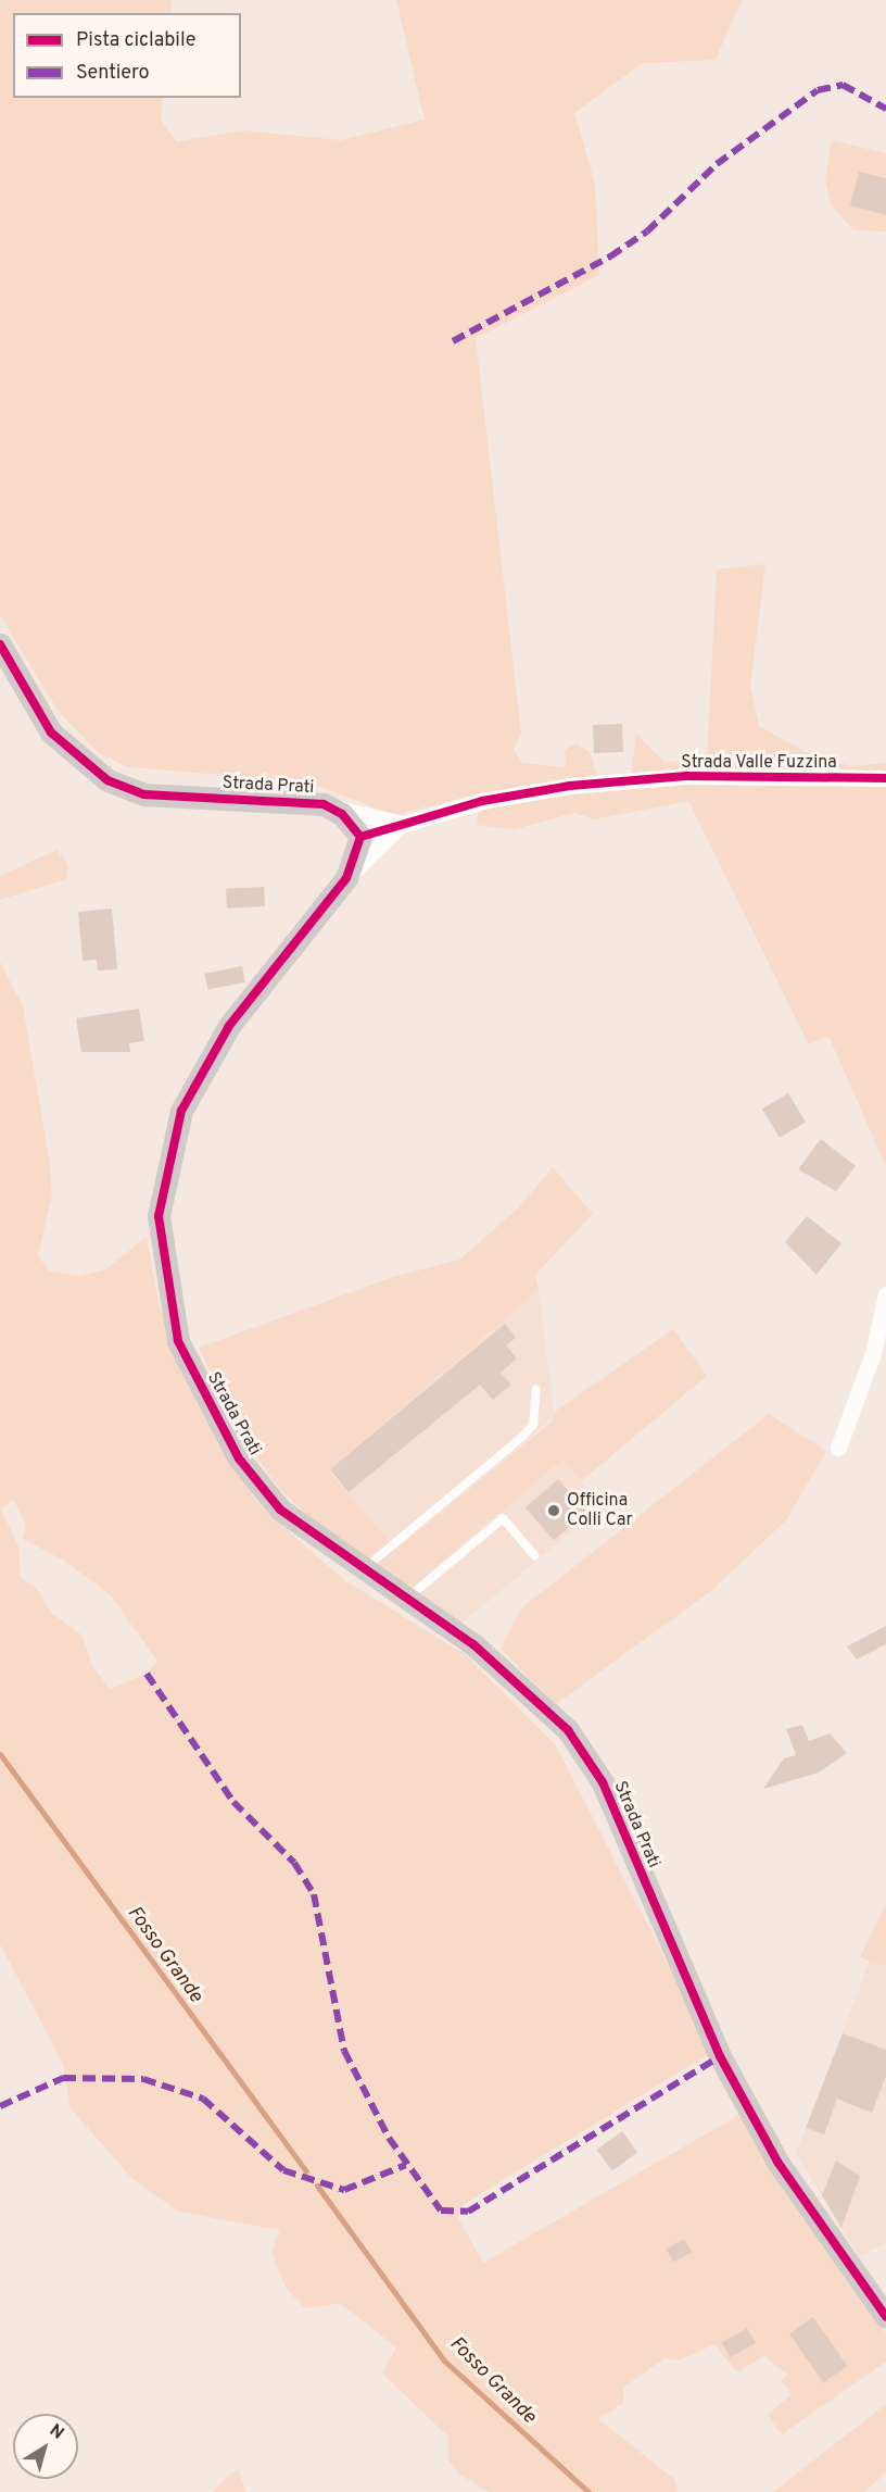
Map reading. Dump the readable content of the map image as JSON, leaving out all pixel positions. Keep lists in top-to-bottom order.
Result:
{
  "streets": {
    "street": ["Strada Valle Fuzzina", "Strada Prati"]
  },
  "crossings": [
    ["Strada Valle Fuzzina", "Strada Prati"]
  ],
  "water": ["Fosso Grande"],
  "places": ["Officina Colli Car"],
  "legend": ["Pista ciclabile", "Sentiero"],
  "north": "top right"
}
